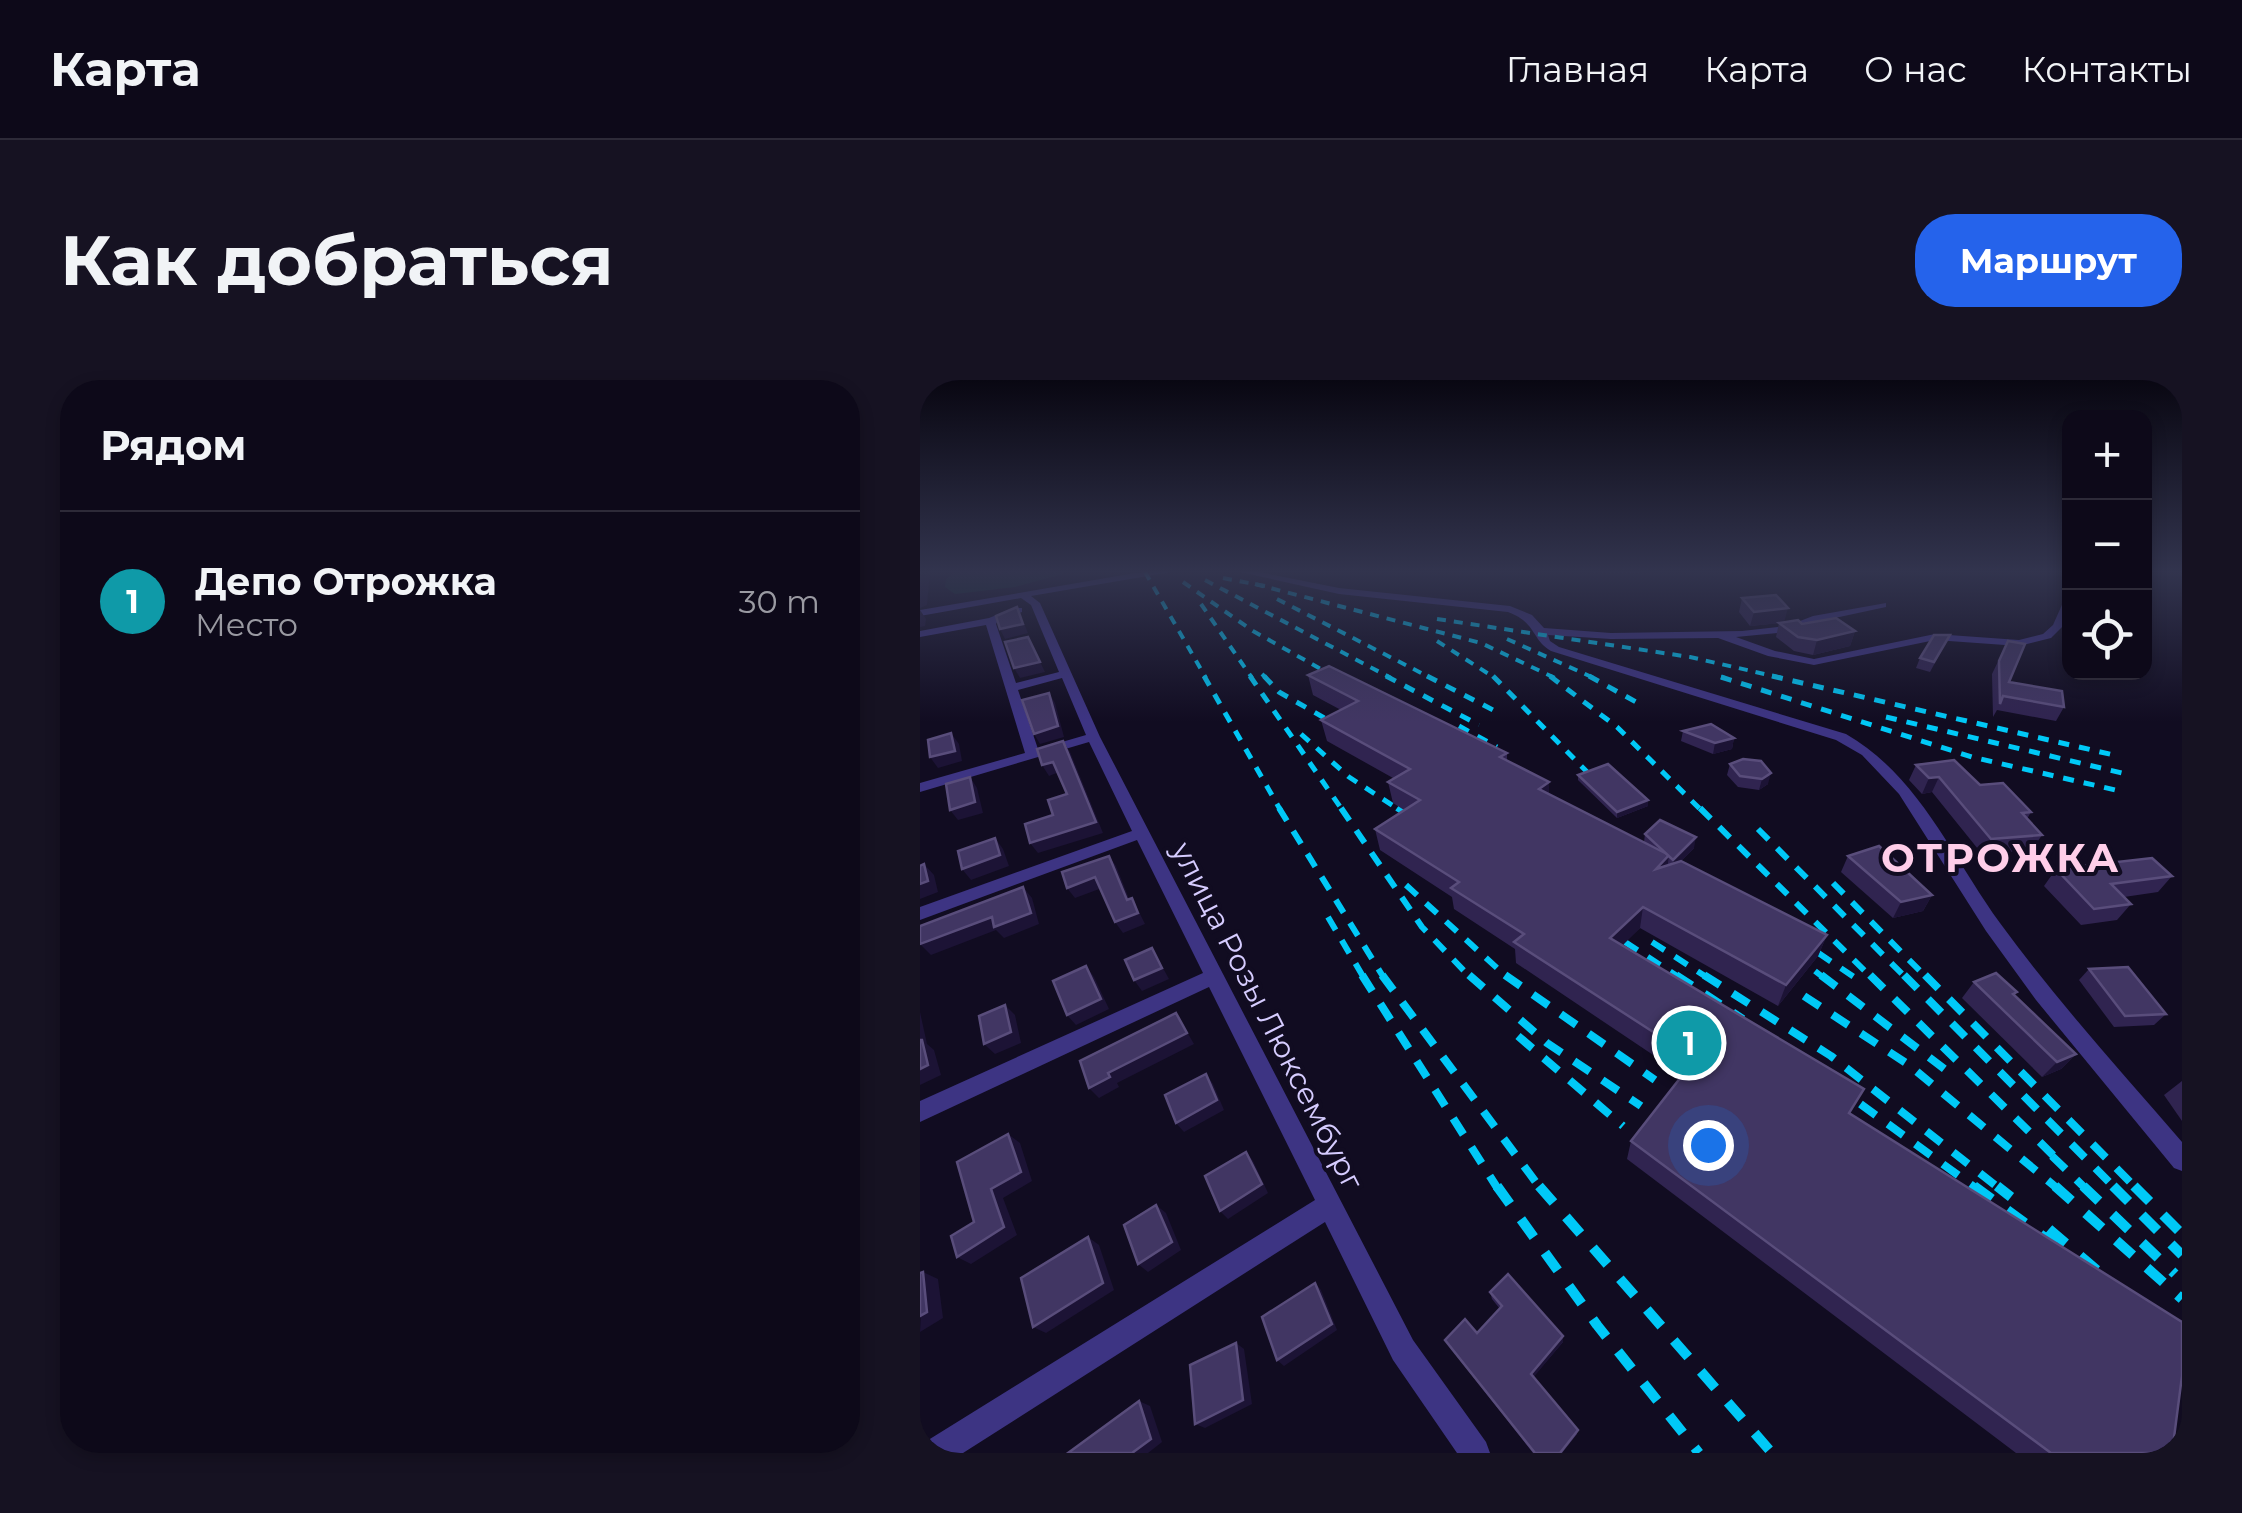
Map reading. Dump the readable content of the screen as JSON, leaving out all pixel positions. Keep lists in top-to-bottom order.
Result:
{
  "streets": {
    "street": ["улица Розы Люксембург"]
  },
  "districts": ["ОТРОЖКА"],
  "page": {
    "header": "Карта",
    "nav": [
      "Главная",
      "Карта",
      "О нас",
      "Контакты"
    ],
    "buttons": "Маршрут",
    "title": "Как добраться",
    "heading": "Рядом",
    "map_buttons": ["+", "−"],
    "list": [
      {
        "mark": "1",
        "name": "Депо Отрожка",
        "note": "Место",
        "value": "30 m"
      }
    ],
    "pins": "1"
  }
}
